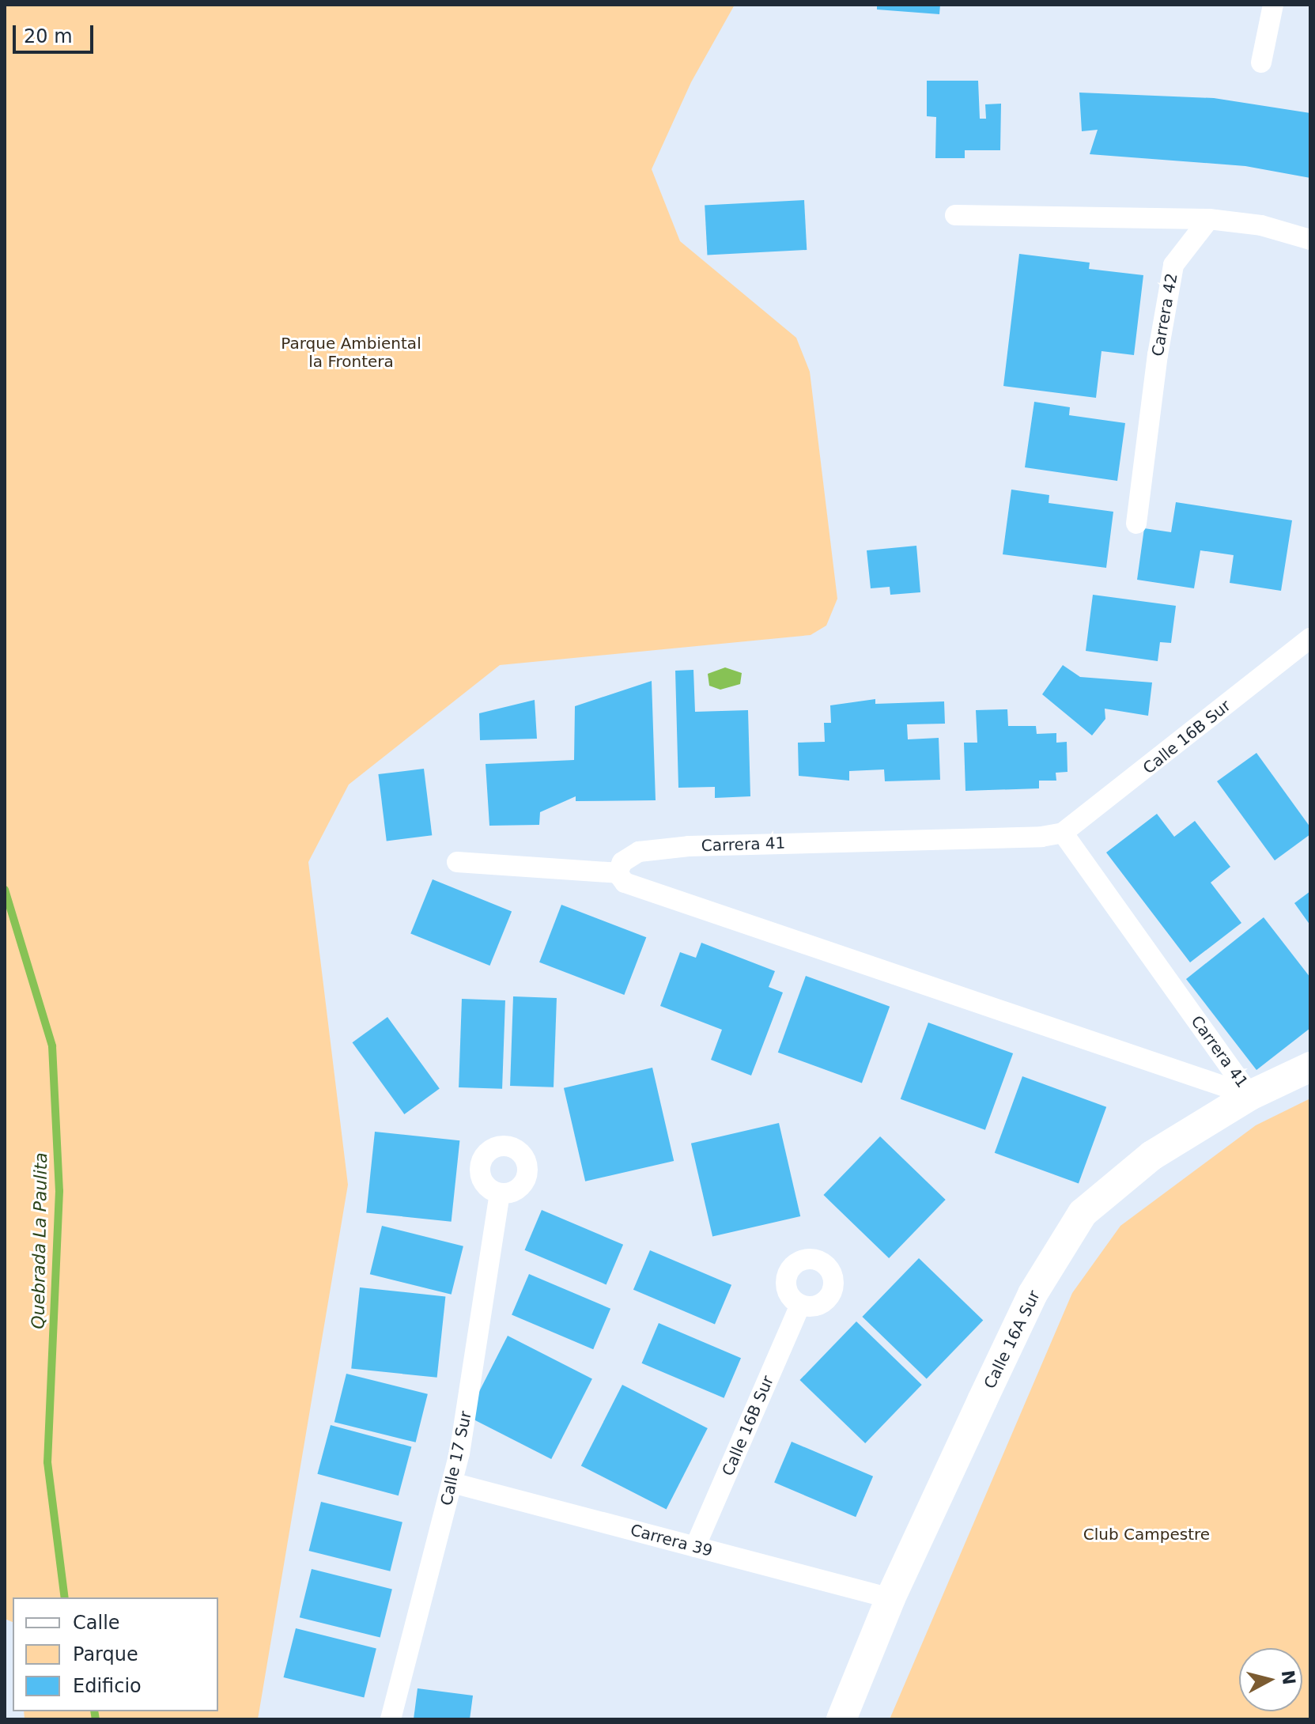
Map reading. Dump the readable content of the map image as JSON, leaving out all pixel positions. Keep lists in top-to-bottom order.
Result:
{
  "streets": {
    "street": [
      "Carrera 42",
      "Calle 16B Sur",
      "Carrera 41",
      "Calle 16A Sur",
      "Calle 17 Sur",
      "Carrera 39"
    ]
  },
  "crossings": [
    ["Calle 16B Sur", "Carrera 41"],
    ["Calle 16B Sur", "Carrera 39"],
    ["Carrera 41", "Calle 16A Sur"],
    ["Calle 16A Sur", "Carrera 39"],
    ["Calle 17 Sur", "Carrera 39"]
  ],
  "water": ["Quebrada La Paulita"],
  "parks": ["Parque Ambiental la Frontera", "Club Campestre"],
  "legend": ["Calle", "Parque", "Edificio"],
  "scale_bar": "20 m",
  "north": "right"
}
